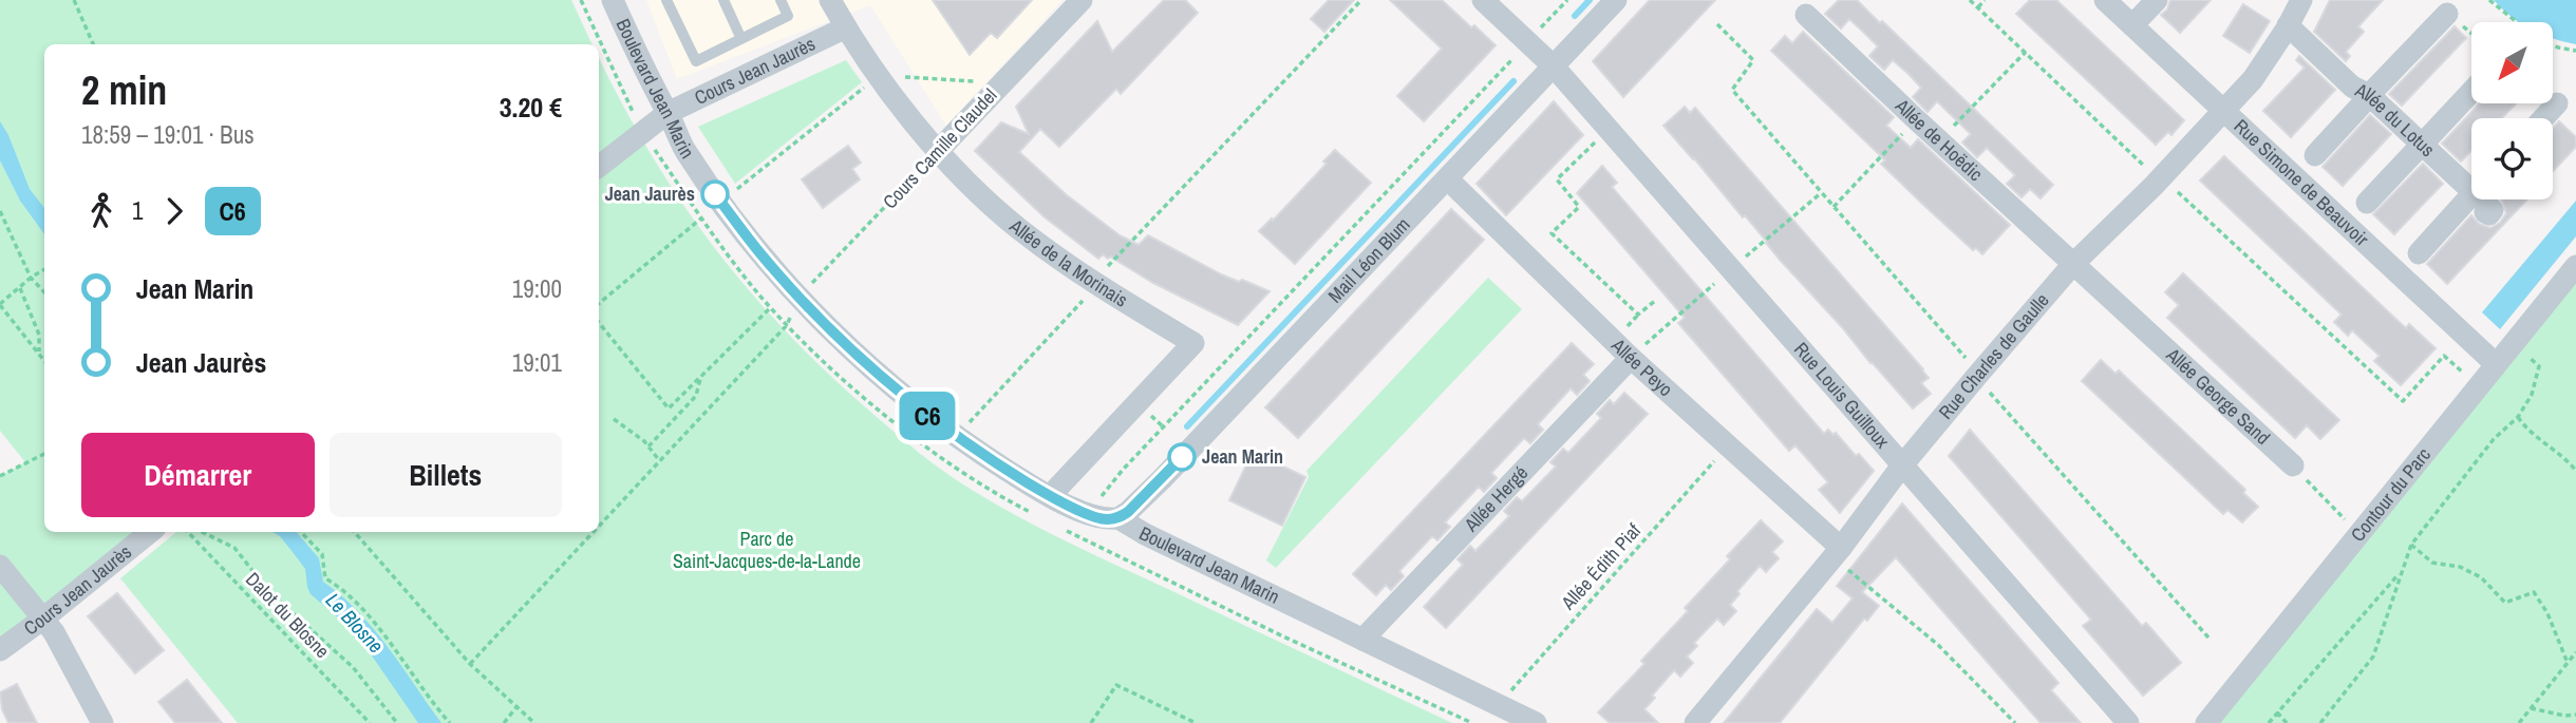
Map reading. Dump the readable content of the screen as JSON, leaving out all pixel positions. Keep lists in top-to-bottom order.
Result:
{
  "streets": {
    "street": [
      "Cours Jean Jaurès",
      "Boulevard Jean Marin",
      "Allée du Lotus",
      "Allée de Hoëdic",
      "Cours Camille Claudel",
      "Rue Simone de Beauvoir",
      "Allée de la Morinais",
      "Mail Léon Blum",
      "Rue Charles de Gaulle",
      "Allée Peyo",
      "Rue Louis Guilloux",
      "Allée George Sand",
      "Contour du Parc",
      "Allée Hergé"
    ],
    "path": ["Allée Édith Piaf", "Dalot du Blosne"]
  },
  "crossings": [
    ["Cours Jean Jaurès", "Boulevard Jean Marin"],
    ["Cours Jean Jaurès", "Allée de la Morinais"],
    ["Boulevard Jean Marin", "Cours Camille Claudel"],
    ["Boulevard Jean Marin", "Allée de la Morinais"],
    ["Boulevard Jean Marin", "Mail Léon Blum"],
    ["Boulevard Jean Marin", "Allée Hergé"],
    ["Boulevard Jean Marin", "Allée Édith Piaf"],
    ["Allée du Lotus", "Rue Charles de Gaulle"],
    ["Allée de Hoëdic", "Rue Charles de Gaulle"],
    ["Allée de Hoëdic", "Allée George Sand"],
    ["Cours Camille Claudel", "Allée de la Morinais"],
    ["Rue Simone de Beauvoir", "Rue Charles de Gaulle"],
    ["Rue Simone de Beauvoir", "Contour du Parc"],
    ["Mail Léon Blum", "Allée Peyo"],
    ["Mail Léon Blum", "Rue Louis Guilloux"],
    ["Rue Charles de Gaulle", "Allée Peyo"],
    ["Rue Charles de Gaulle", "Rue Louis Guilloux"],
    ["Rue Charles de Gaulle", "Allée George Sand"],
    ["Allée Peyo", "Allée Hergé"],
    ["Allée Peyo", "Allée Édith Piaf"]
  ],
  "water": ["Le Blosne"],
  "parks": ["Parc de Saint-Jacques-de-la-Lande"],
  "places": ["Jean Jaurès", "Jean Marin"],
  "lines": ["bus line C6"],
  "north": "bottom left",
  "page": {
    "on_map": "C6",
    "heading": ["2 min", "18:59 – 19:01 · Bus", "3.20 €"],
    "legs": ["1", "C6"],
    "list": [
      {
        "name": "Jean Marin",
        "value": "19:00"
      },
      {
        "name": "Jean Jaurès",
        "value": "19:01"
      }
    ],
    "buttons": ["Démarrer", "Billets"]
  }
}
